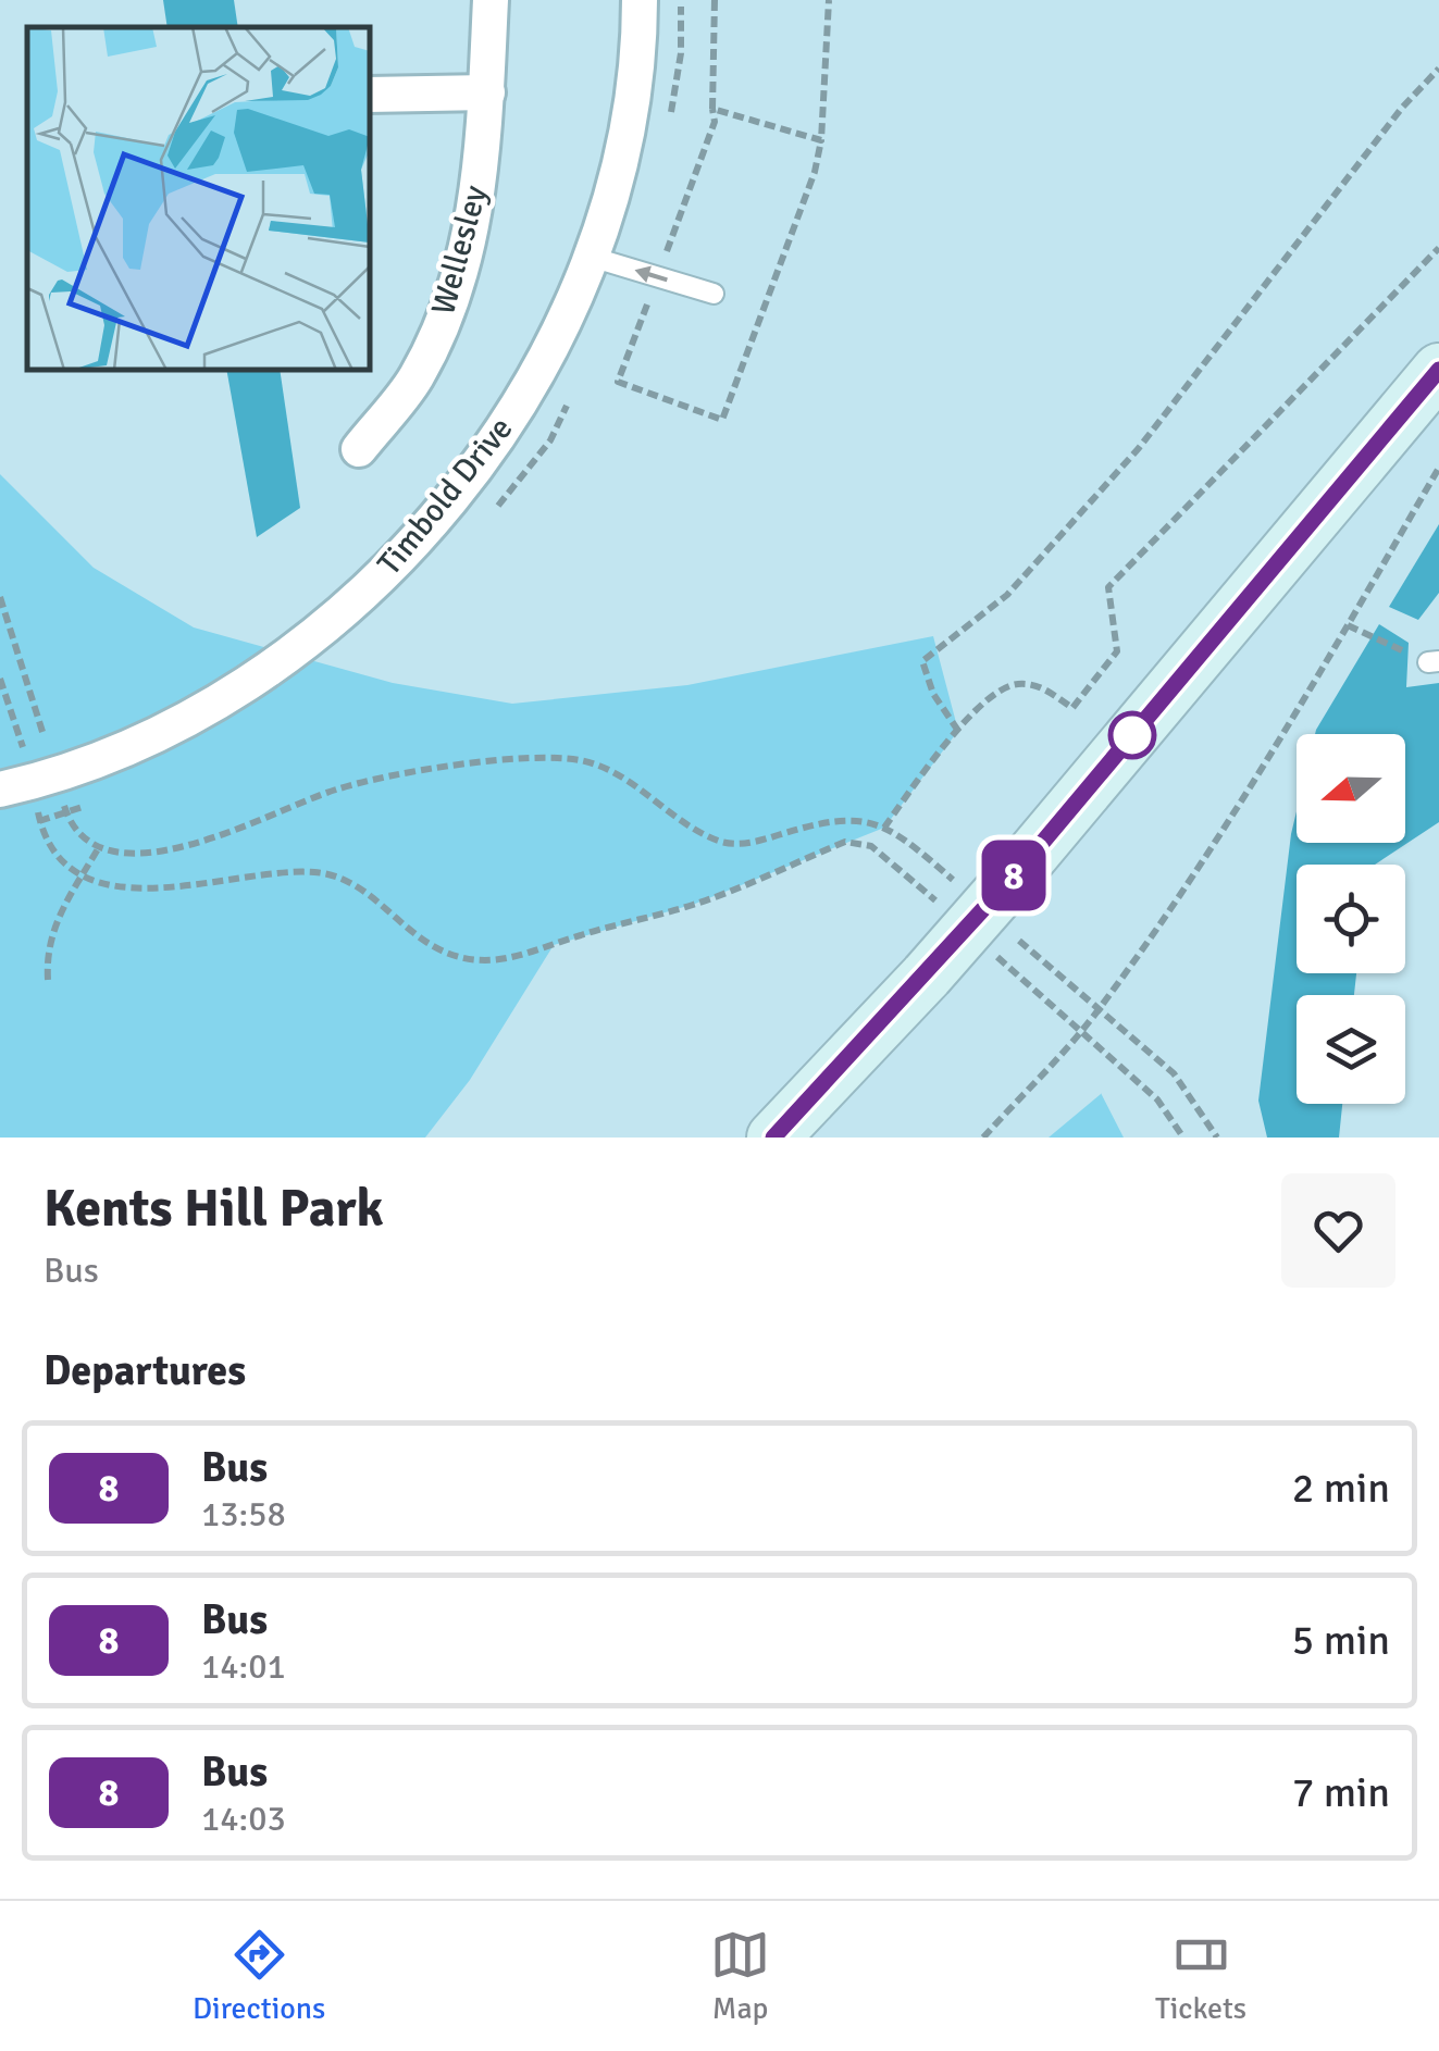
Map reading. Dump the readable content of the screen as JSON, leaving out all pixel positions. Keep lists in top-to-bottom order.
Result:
{
  "streets": {
    "street": ["Wellesley", "Timbold Drive"]
  },
  "lines": ["bus line 8"],
  "north": "left",
  "page": {
    "on_map": "8",
    "heading": [
      ["Kents Hill Park", "Bus"],
      "Departures"
    ],
    "list": [
      {
        "mark": "8",
        "name": "Bus",
        "note": "13:58",
        "value": "2 min"
      },
      {
        "mark": "8",
        "name": "Bus",
        "note": "14:01",
        "value": "5 min"
      },
      {
        "mark": "8",
        "name": "Bus",
        "note": "14:03",
        "value": "7 min"
      }
    ],
    "tabs": ["Directions", "Map", "Tickets"]
  }
}
